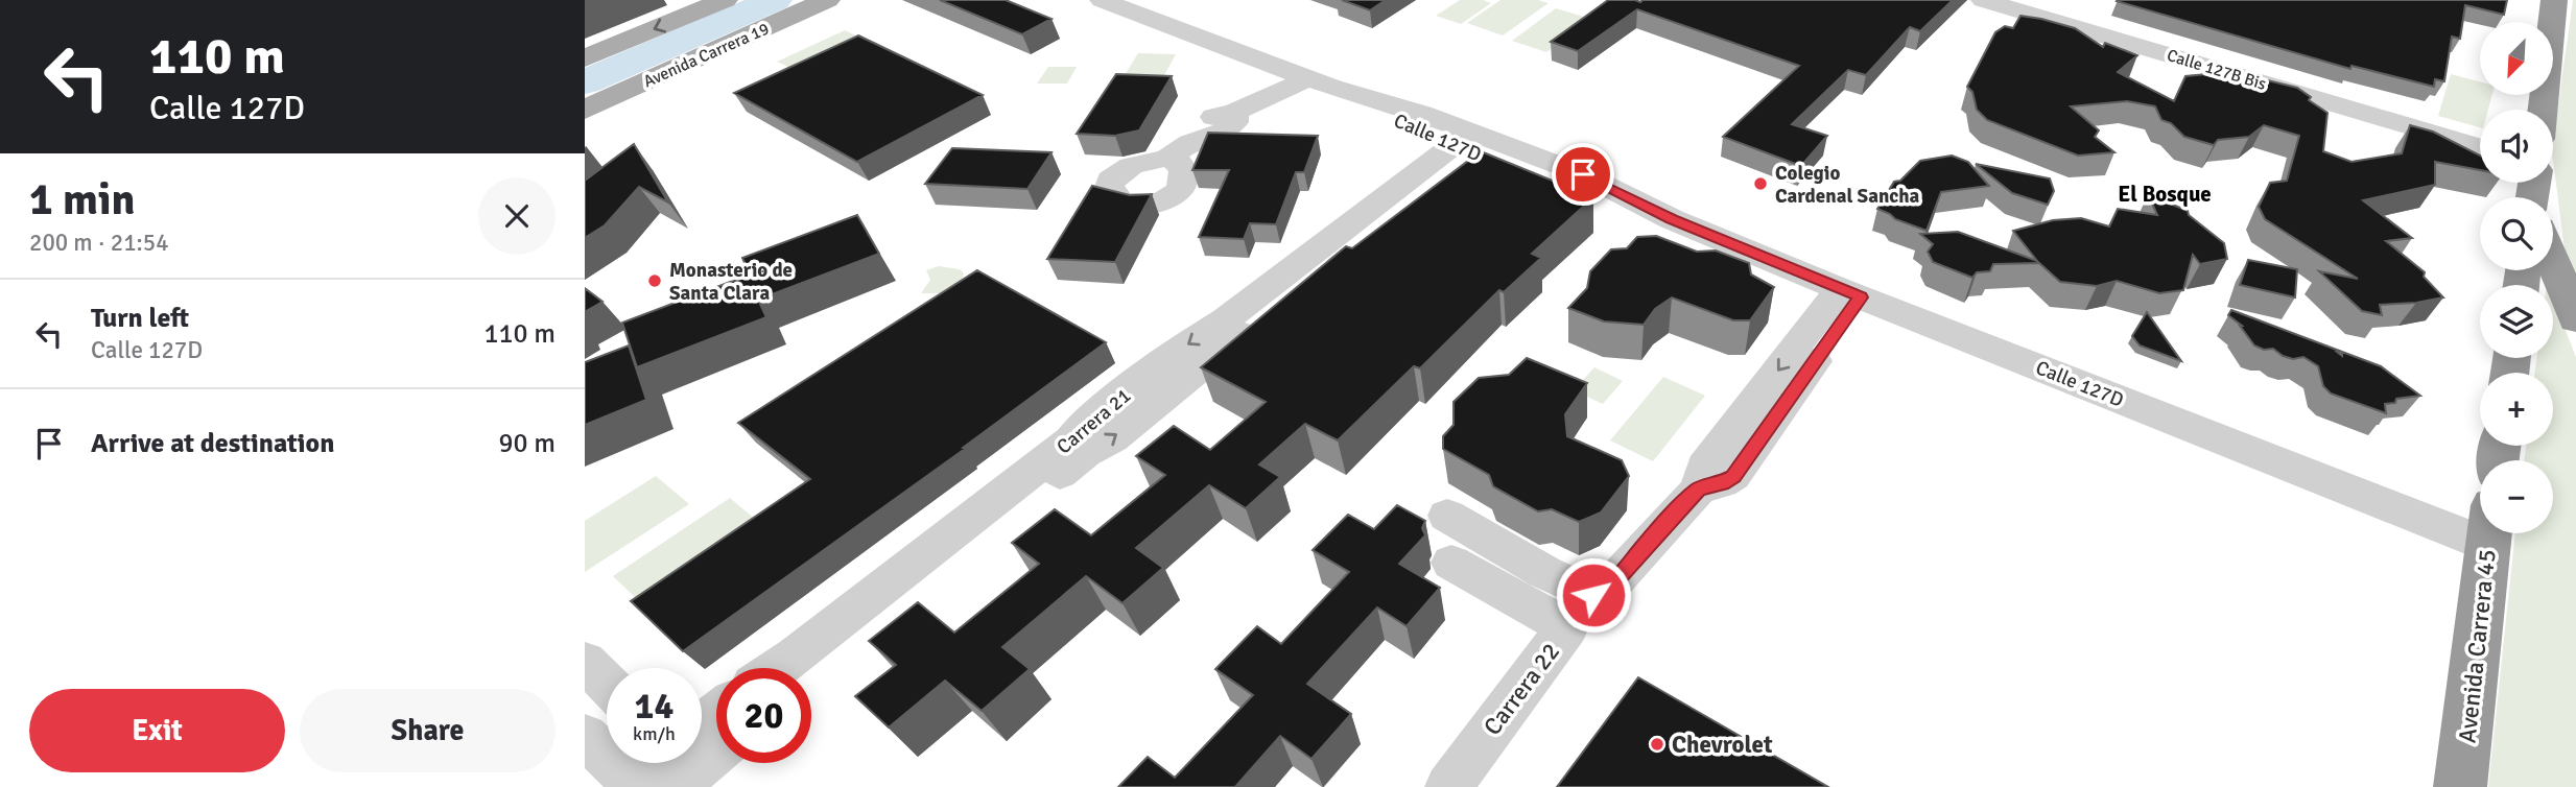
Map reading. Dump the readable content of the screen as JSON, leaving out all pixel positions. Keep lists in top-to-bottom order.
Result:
{
  "streets": {
    "highway": ["Avenida Carrera 45"],
    "main road": ["Avenida Carrera 19"],
    "street": [
      "Calle 127B Bis",
      "Calle 127D",
      "Carrera 21",
      "Carrera 22"
    ]
  },
  "crossings": [
    ["Calle 127D", "Carrera 21"]
  ],
  "districts": ["El Bosque"],
  "places": ["Colegio Cardenal Sancha", "Monasterio de Santa Clara", "Chevrolet"],
  "north": "bottom left",
  "page": {
    "turn": ["110 m", "Calle 127D"],
    "map_buttons": ["+", "−"],
    "heading": ["1 min", "200 m · 21:54"],
    "list": [
      {
        "name": "Turn left",
        "note": "Calle 127D",
        "value": "110 m"
      },
      {
        "name": "Arrive at destination",
        "value": "90 m"
      }
    ],
    "speed": "14 km/h",
    "limit": "20",
    "buttons": ["Exit", "Share"]
  }
}
